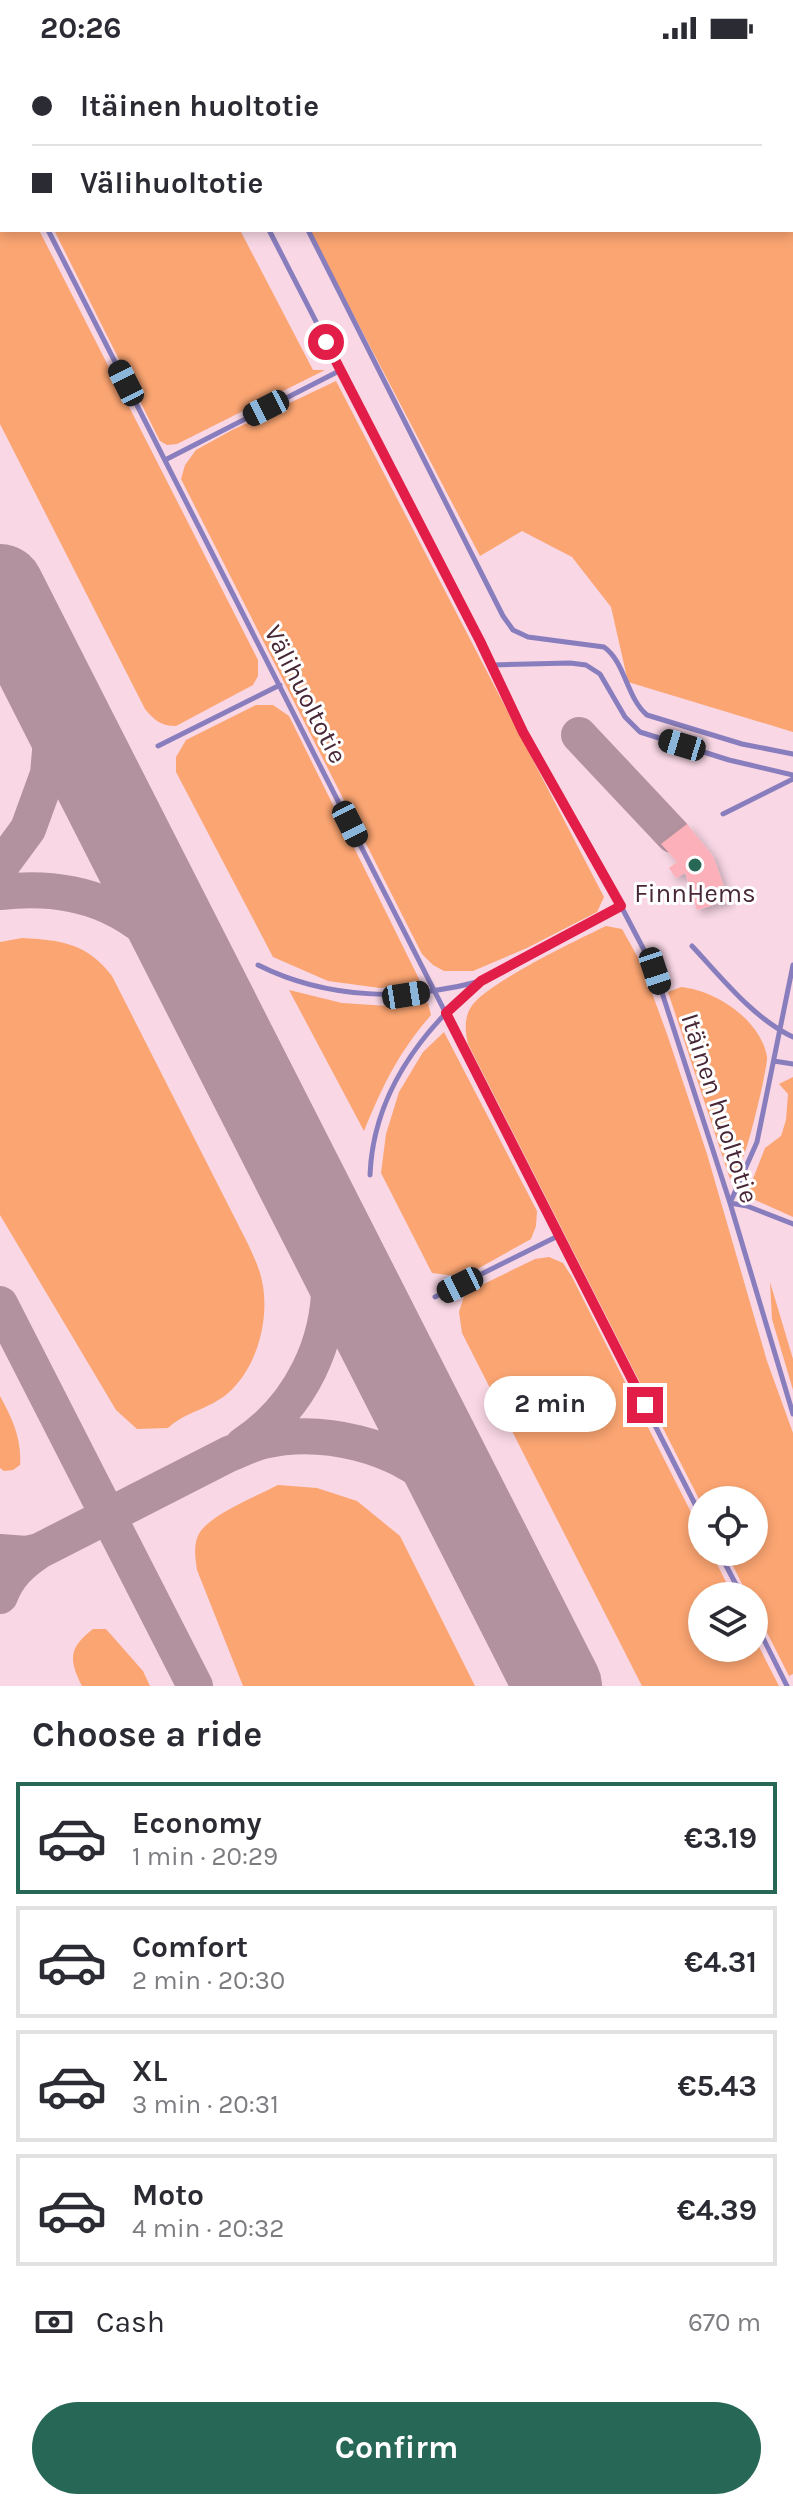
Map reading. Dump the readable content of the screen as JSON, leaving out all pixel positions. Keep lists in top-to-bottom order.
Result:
{
  "streets": {
    "lane": ["Välihuoltotie", "Itäinen huoltotie"]
  },
  "places": ["FinnHems"],
  "page": {
    "status": "20:26",
    "banner": ["Itäinen huoltotie", "Välihuoltotie"],
    "bubble": "2 min",
    "heading": "Choose a ride",
    "list": [
      {
        "name": "Economy",
        "note": "1 min · 20:29",
        "value": "€3.19"
      },
      {
        "name": "Comfort",
        "note": "2 min · 20:30",
        "value": "€4.31"
      },
      {
        "name": "XL",
        "note": "3 min · 20:31",
        "value": "€5.43"
      },
      {
        "name": "Moto",
        "note": "4 min · 20:32",
        "value": "€4.39"
      }
    ],
    "pay": ["Cash", "670 m"],
    "buttons": "Confirm"
  }
}
